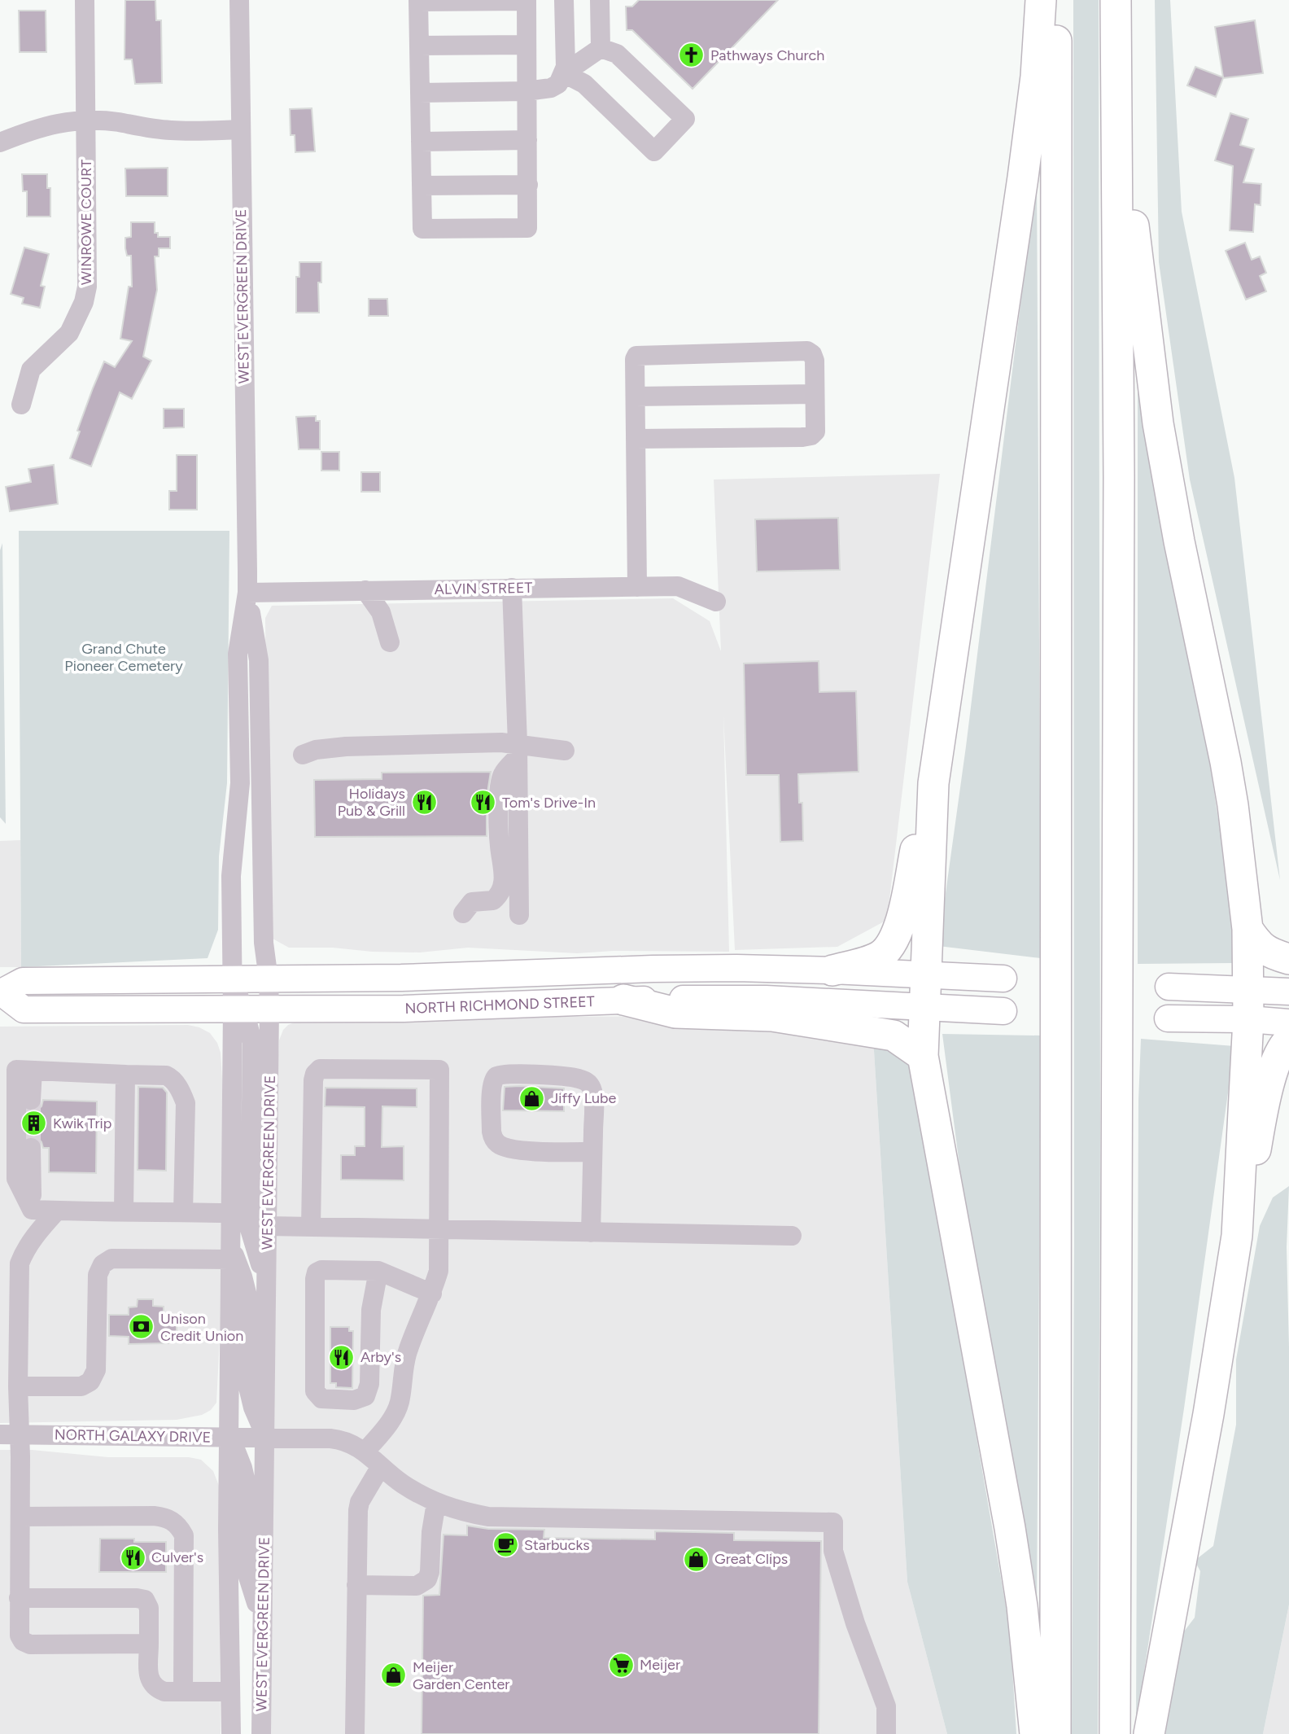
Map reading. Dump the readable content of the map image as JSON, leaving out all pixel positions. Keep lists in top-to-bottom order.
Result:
{
  "streets": {
    "main road": ["NORTH RICHMOND STREET"],
    "street": [
      "WINROWE COURT",
      "WEST EVERGREEN DRIVE",
      "ALVIN STREET",
      "NORTH GALAXY DRIVE"
    ]
  },
  "crossings": [
    ["WEST EVERGREEN DRIVE", "ALVIN STREET"],
    ["WEST EVERGREEN DRIVE", "NORTH RICHMOND STREET"],
    ["WEST EVERGREEN DRIVE", "NORTH GALAXY DRIVE"]
  ],
  "parks": ["Grand Chute Pioneer Cemetery"],
  "places": {
    "church": ["Pathways Church"],
    "restaurant": [
      "Holidays Pub & Grill",
      "Tom's Drive-In",
      "Arby's",
      "Culver's"
    ],
    "shop": ["Jiffy Lube", "Great Clips", "Meijer Garden Center"],
    "building": ["Kwik Trip"],
    "bank": ["Unison Credit Union"],
    "cafe": ["Starbucks"],
    "supermarket": ["Meijer"]
  }
}
